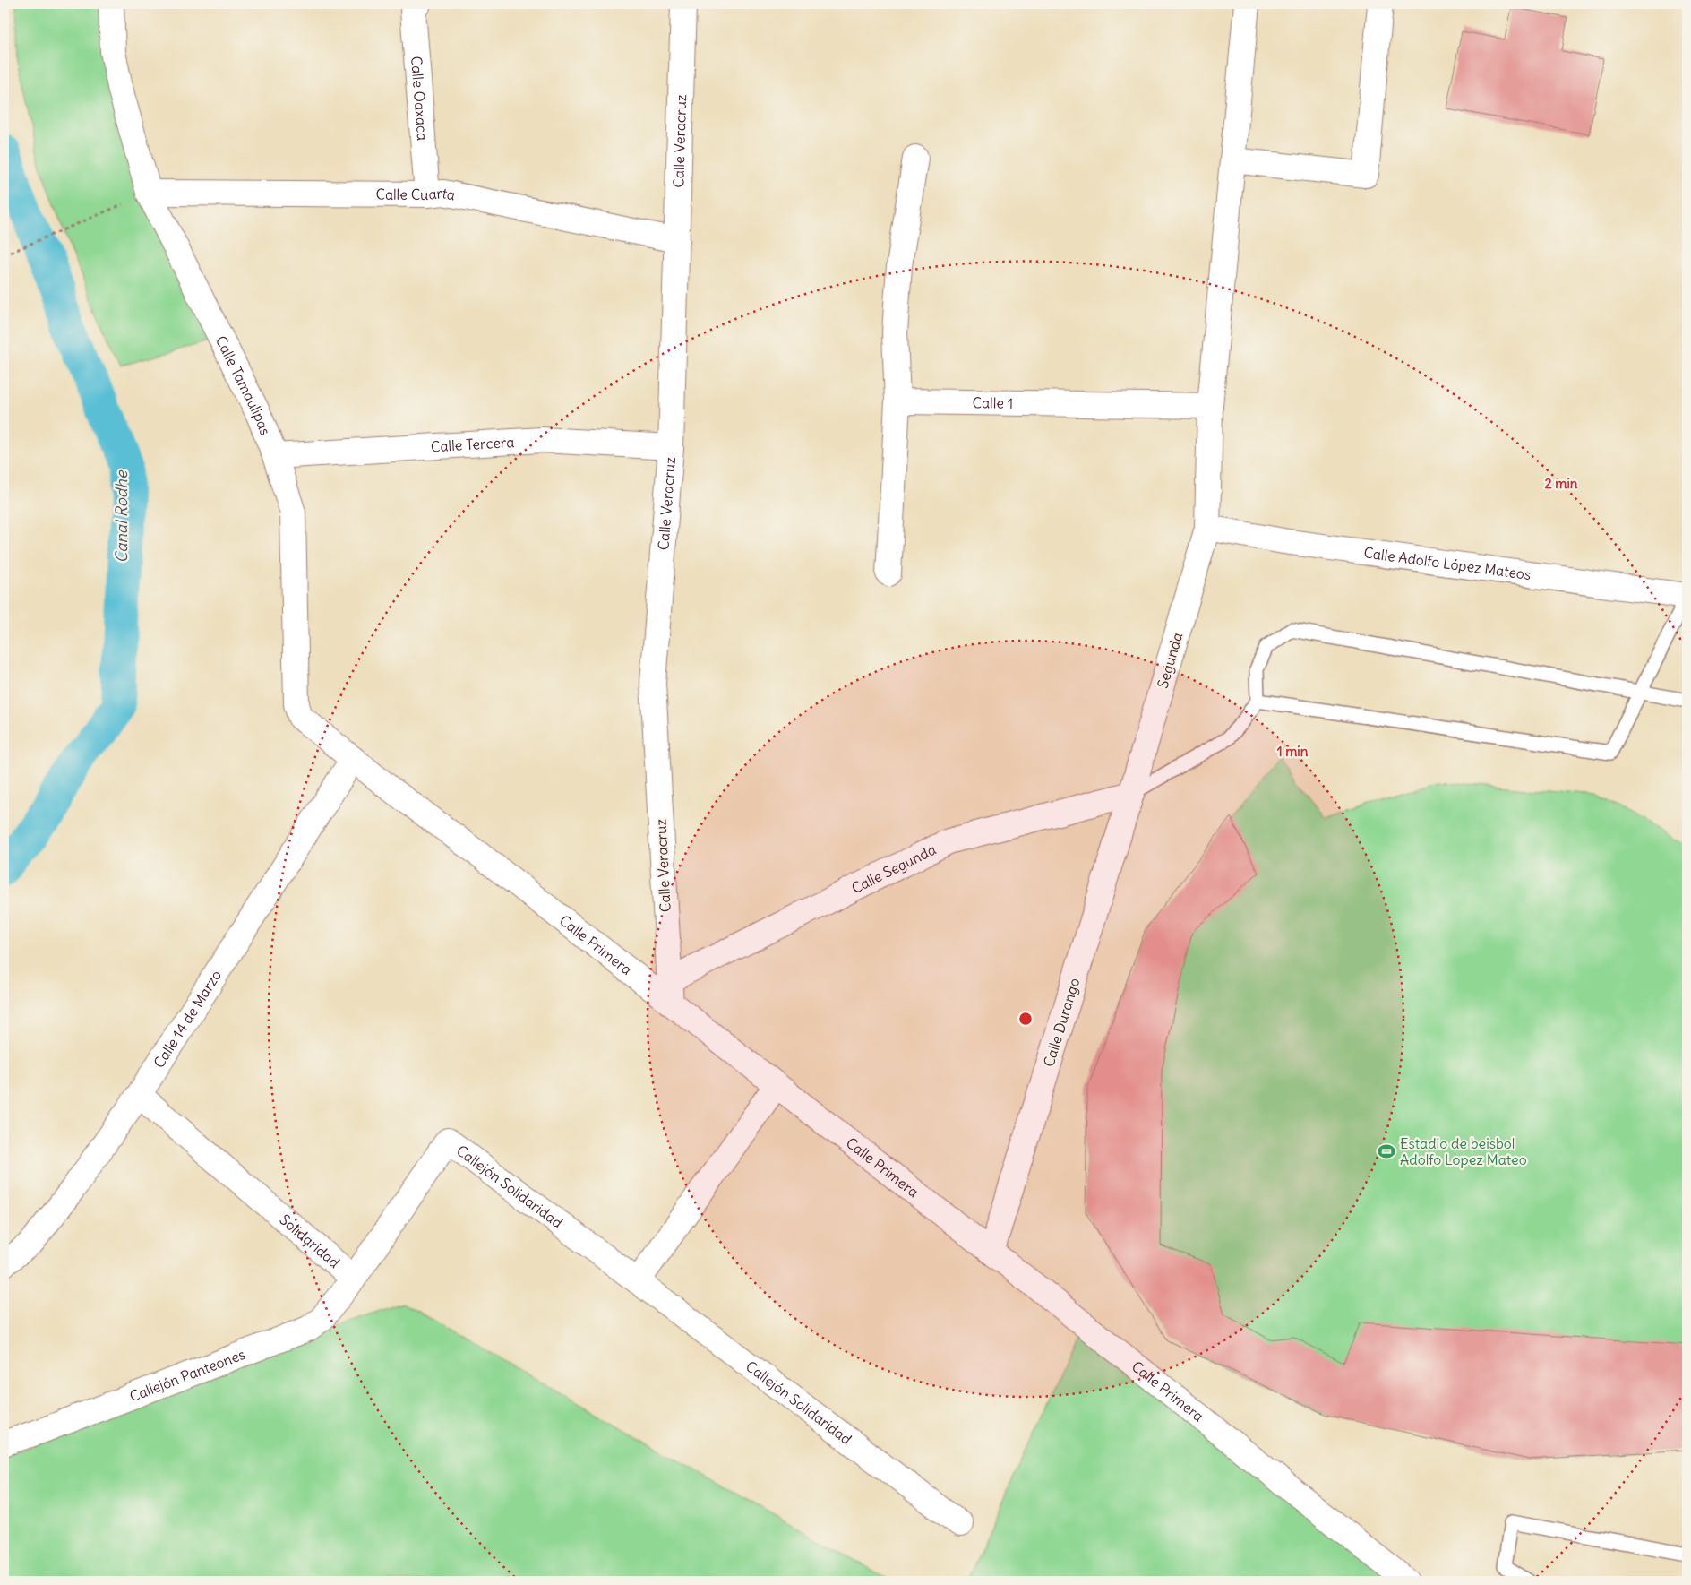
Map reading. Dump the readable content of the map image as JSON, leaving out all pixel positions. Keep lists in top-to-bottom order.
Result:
{
  "streets": {
    "street": [
      "Calle Oaxaca",
      "Calle Veracruz",
      "Calle Cuarta",
      "Calle Tamaulipas",
      "Calle 1",
      "Calle Tercera",
      "Calle Adolfo López Mateos",
      "Segunda",
      "Calle Segunda",
      "Calle Primera",
      "Calle 14 de Marzo",
      "Calle Durango",
      "Callejón Solidaridad",
      "Solidaridad",
      "Callejón Panteones"
    ]
  },
  "crossings": [
    ["Calle Oaxaca", "Calle Cuarta"],
    ["Calle Veracruz", "Calle Cuarta"],
    ["Calle Veracruz", "Calle Tercera"],
    ["Calle Veracruz", "Calle Segunda"],
    ["Calle Veracruz", "Calle Primera"],
    ["Calle Cuarta", "Calle Tamaulipas"],
    ["Calle Tamaulipas", "Calle Tercera"],
    ["Calle Tamaulipas", "Calle Primera"],
    ["Calle Tamaulipas", "Calle 14 de Marzo"],
    ["Calle Adolfo López Mateos", "Segunda"],
    ["Segunda", "Calle Segunda"],
    ["Segunda", "Calle Durango"],
    ["Calle Segunda", "Calle Primera"],
    ["Calle Segunda", "Calle Durango"],
    ["Calle Primera", "Calle 14 de Marzo"],
    ["Calle Primera", "Calle Durango"],
    ["Calle 14 de Marzo", "Solidaridad"],
    ["Callejón Solidaridad", "Solidaridad"],
    ["Solidaridad", "Callejón Panteones"]
  ],
  "water": ["Canal Rodhe"],
  "places": {
    "sports": ["Estadio de beisbol Adolfo Lopez Mateo"]
  },
  "rings": ["2 min", "1 min"]
}
